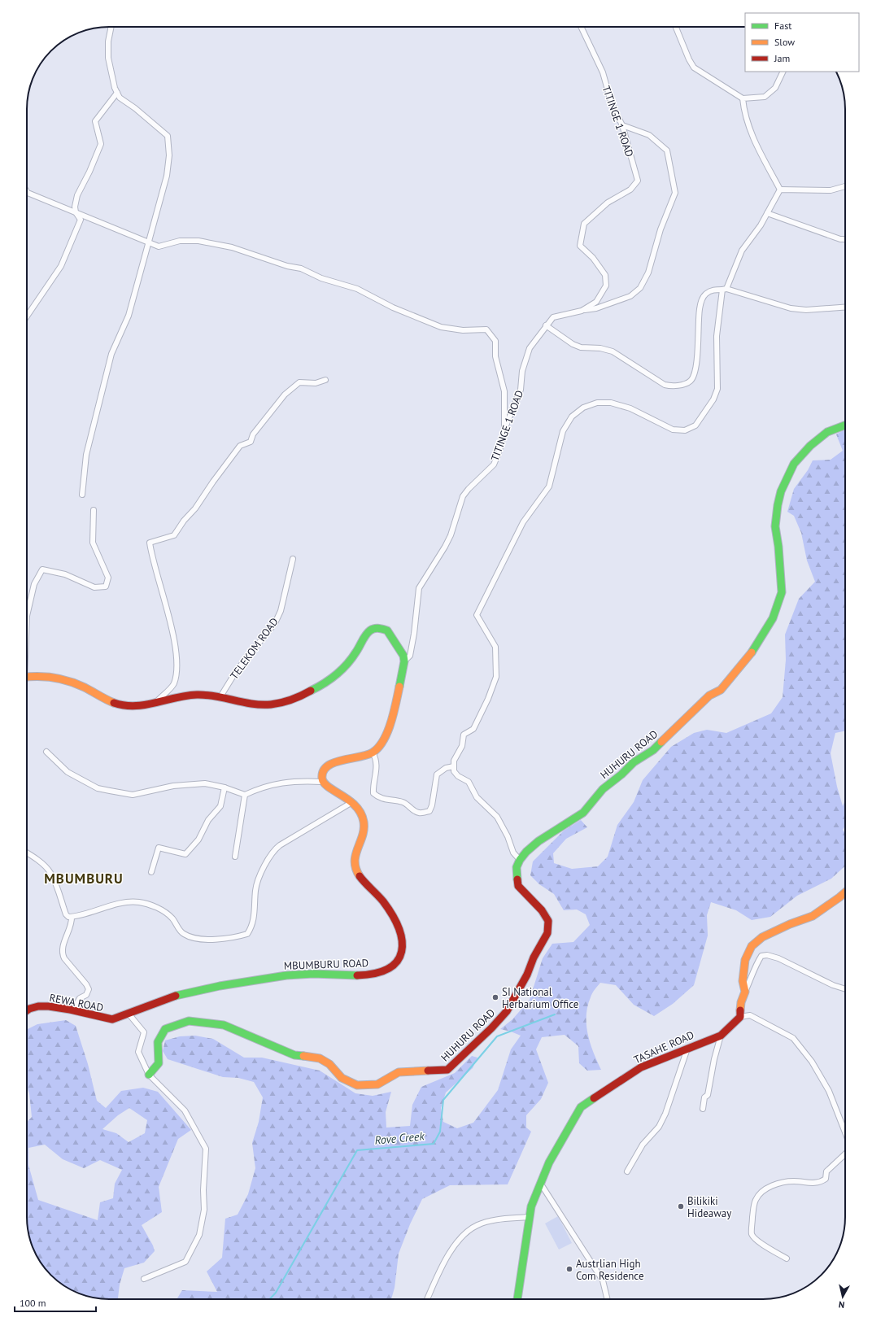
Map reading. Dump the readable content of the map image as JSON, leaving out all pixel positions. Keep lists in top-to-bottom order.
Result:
{
  "streets": {
    "street": [
      "TITINGE 1 ROAD",
      "TELEKOM ROAD",
      "HUHURU ROAD",
      "MBUMBURU ROAD",
      "REWA ROAD",
      "TASAHE ROAD"
    ]
  },
  "crossings": [
    ["MBUMBURU ROAD", "REWA ROAD"]
  ],
  "districts": ["MBUMBURU"],
  "water": ["Rove Creek"],
  "places": ["SI National Herbarium Office", "Bilikiki Hideaway", "Austrlian High Com Residence"],
  "legend": ["Fast", "Slow", "Jam"],
  "scale_bar": "100 m",
  "north": "bottom"
}
